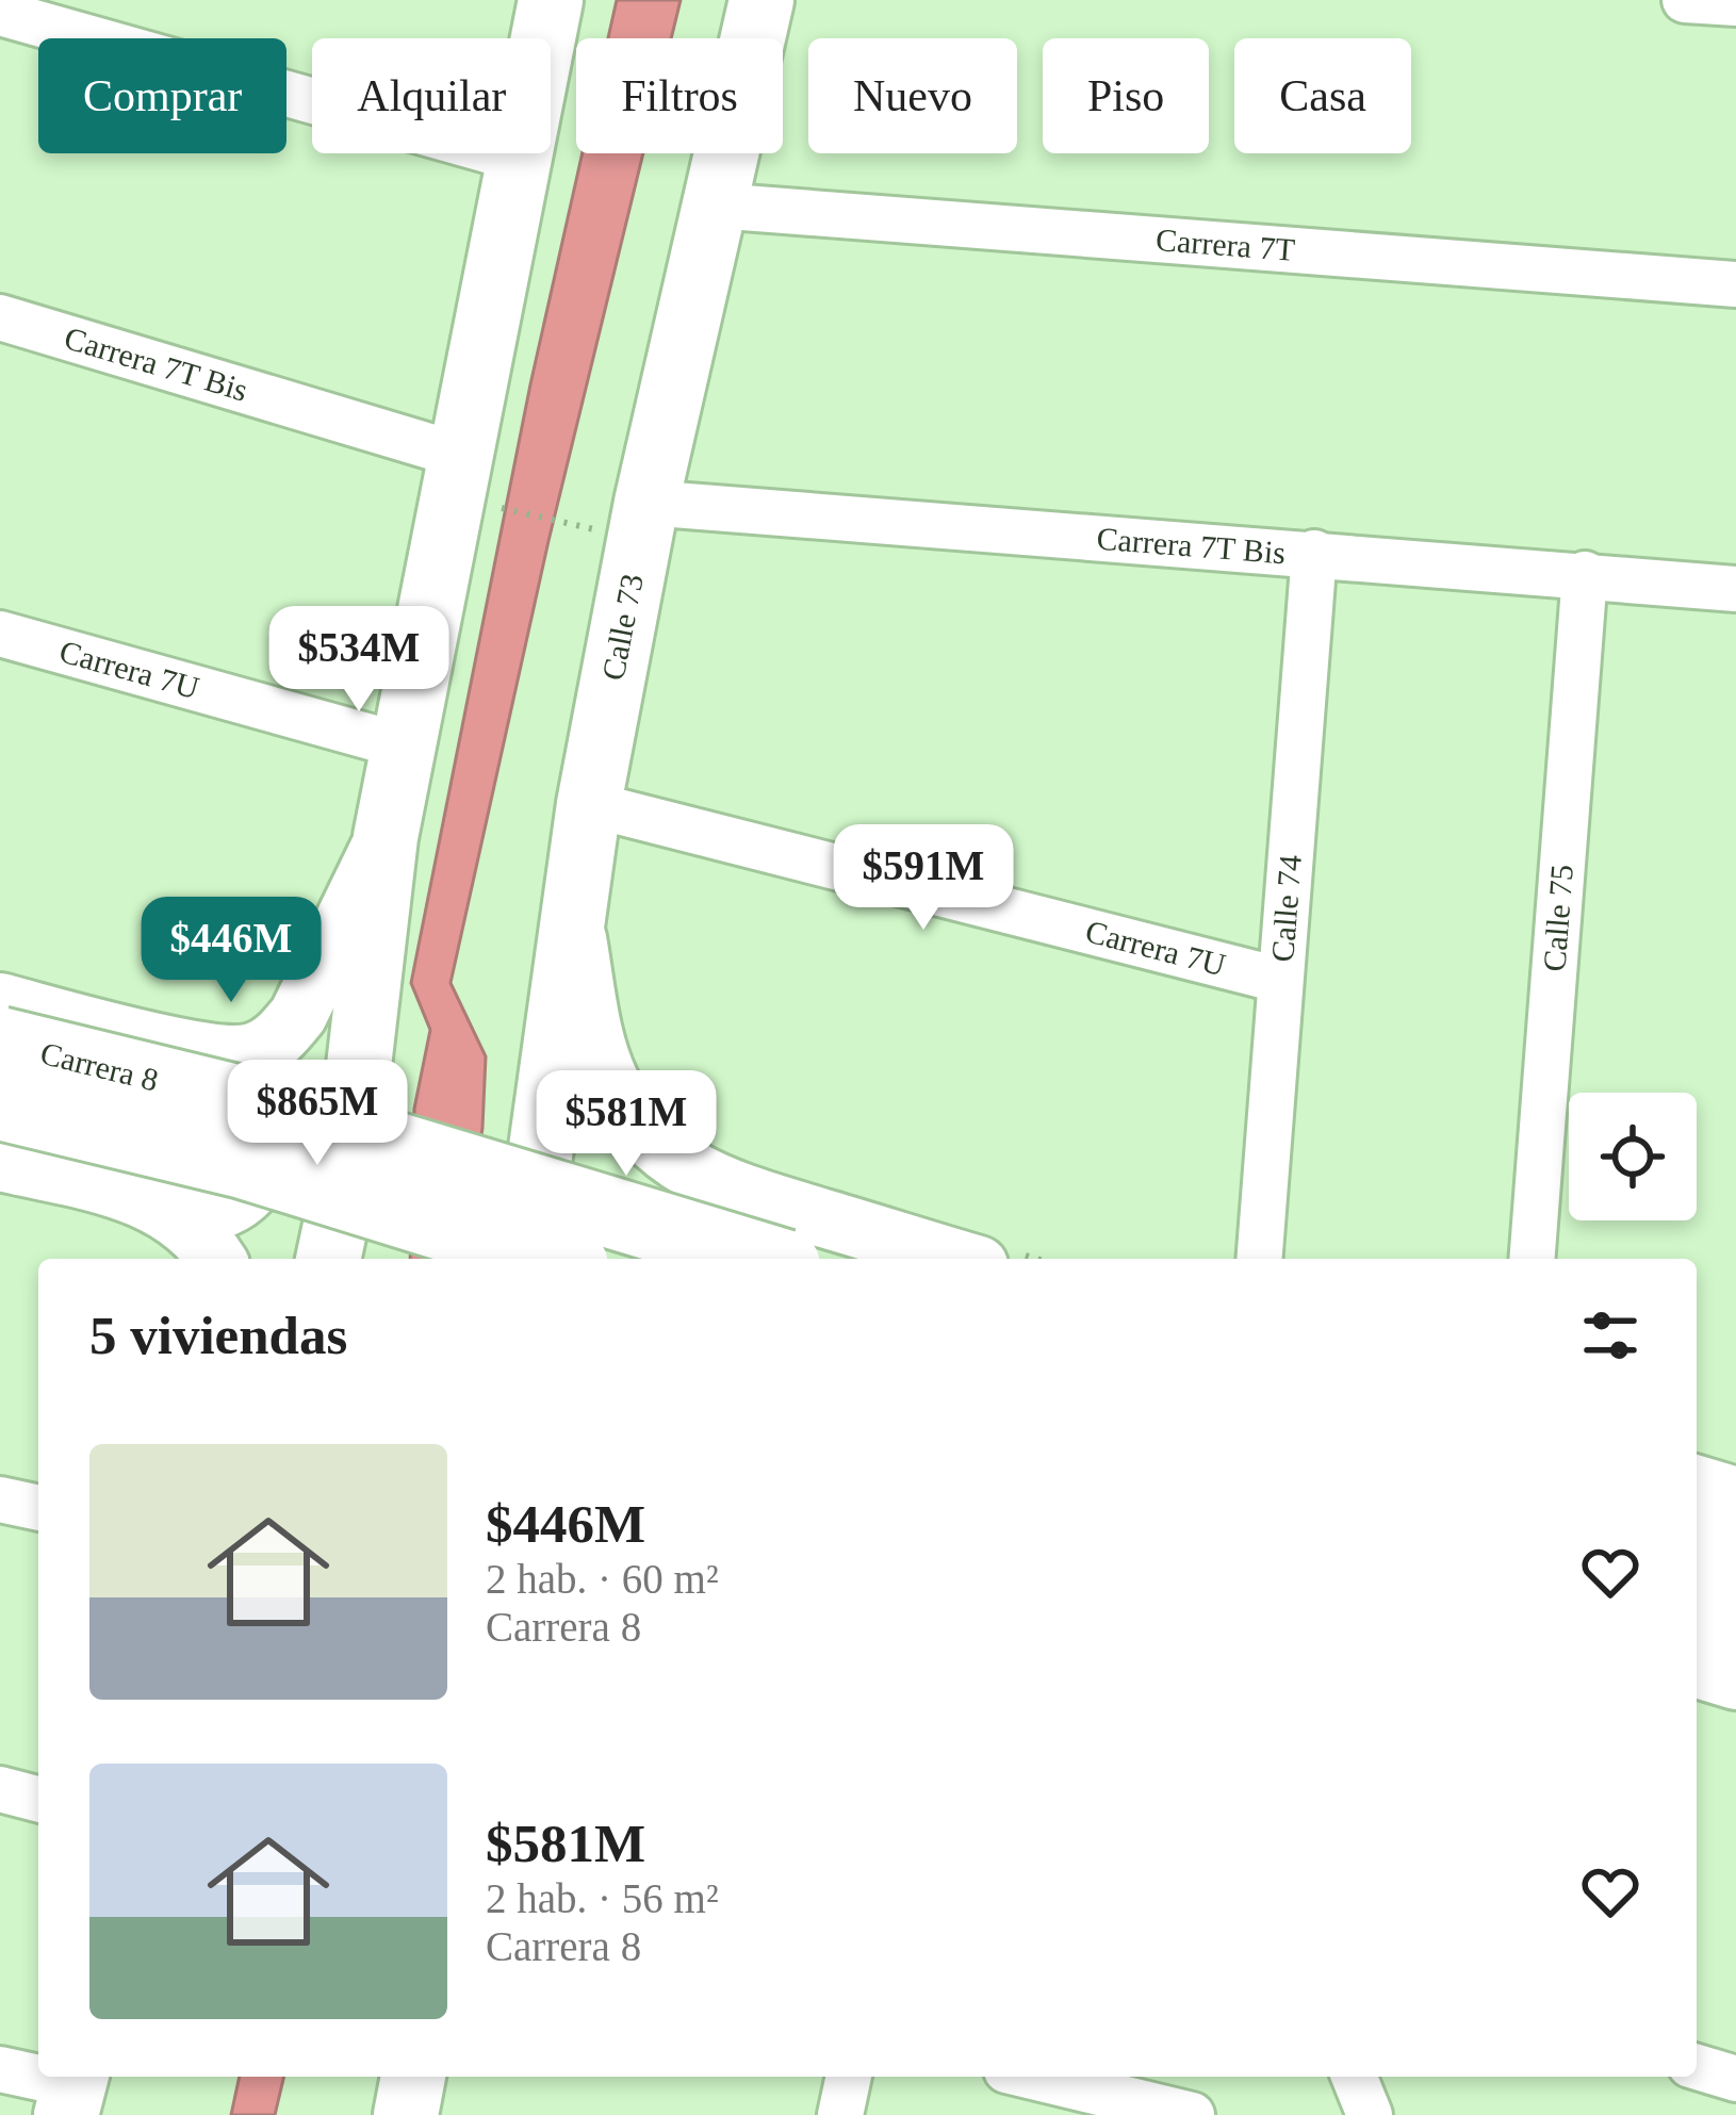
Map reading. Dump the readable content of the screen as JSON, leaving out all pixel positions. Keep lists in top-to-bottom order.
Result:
{
  "streets": {
    "main road": ["Calle 73", "Carrera 8"],
    "street": [
      "Carrera 7T",
      "Carrera 7T Bis",
      "Carrera 7U",
      "Calle 74",
      "Calle 75"
    ]
  },
  "crossings": [
    ["Carrera 7T", "Calle 73"],
    ["Carrera 7T Bis", "Calle 73"],
    ["Carrera 7T Bis", "Calle 74"],
    ["Carrera 7T Bis", "Calle 75"],
    ["Calle 73", "Carrera 7U"],
    ["Carrera 7U", "Calle 74"]
  ],
  "page": {
    "chip": [
      "Comprar",
      "Alquilar",
      "Filtros",
      "Nuevo",
      "Piso",
      "Casa"
    ],
    "price": [
      "$534M",
      "$591M",
      "$446M",
      "$865M",
      "$581M"
    ],
    "heading": "5 viviendas",
    "list": [
      {
        "name": "$446M",
        "note": "2 hab. · 60 m² · Carrera 8"
      },
      {
        "name": "$581M",
        "note": "2 hab. · 56 m² · Carrera 8"
      }
    ]
  }
}
